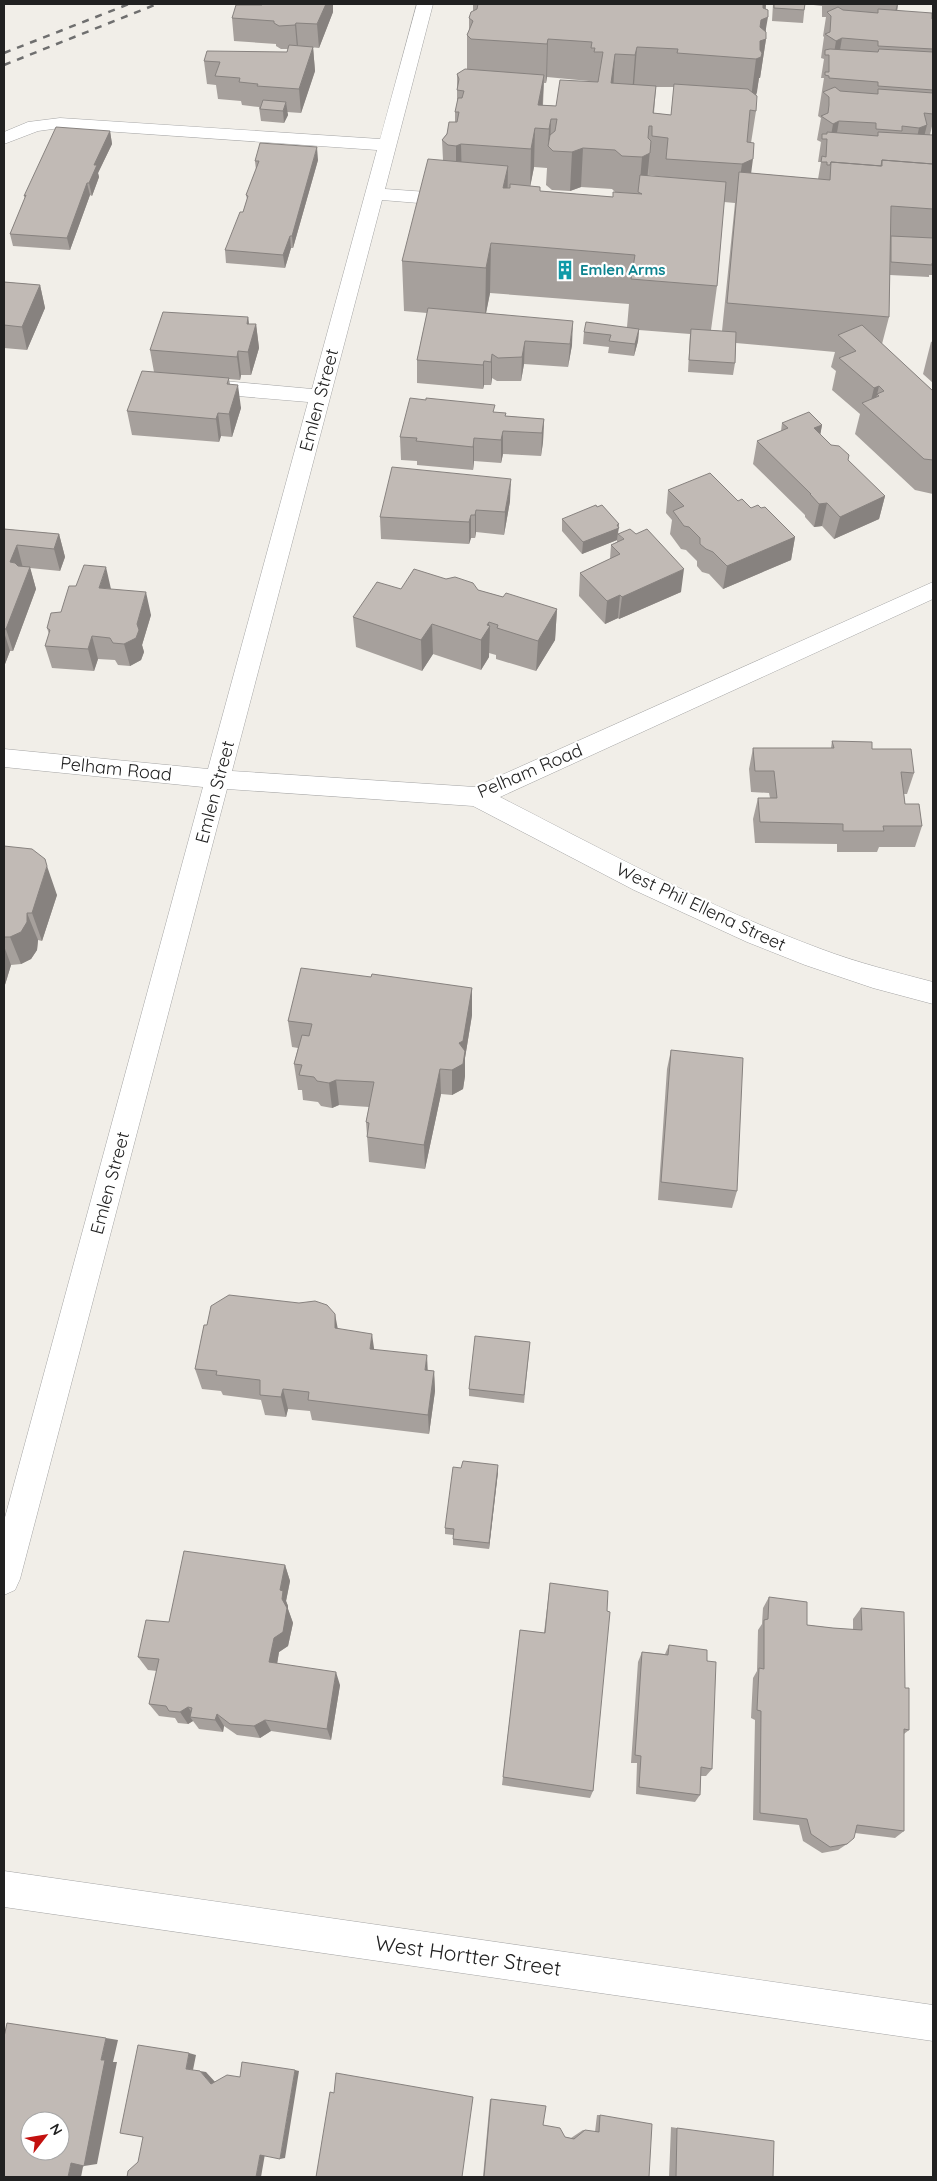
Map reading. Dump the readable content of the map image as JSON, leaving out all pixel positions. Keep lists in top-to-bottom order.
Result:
{
  "streets": {
    "street": [
      "Emlen Street",
      "Pelham Road",
      "West Phil Ellena Street",
      "West Hortter Street"
    ]
  },
  "crossings": [
    ["Emlen Street", "Pelham Road"],
    ["Pelham Road", "West Phil Ellena Street"]
  ],
  "places": {
    "building": ["Emlen Arms"]
  },
  "north": "top right"
}
